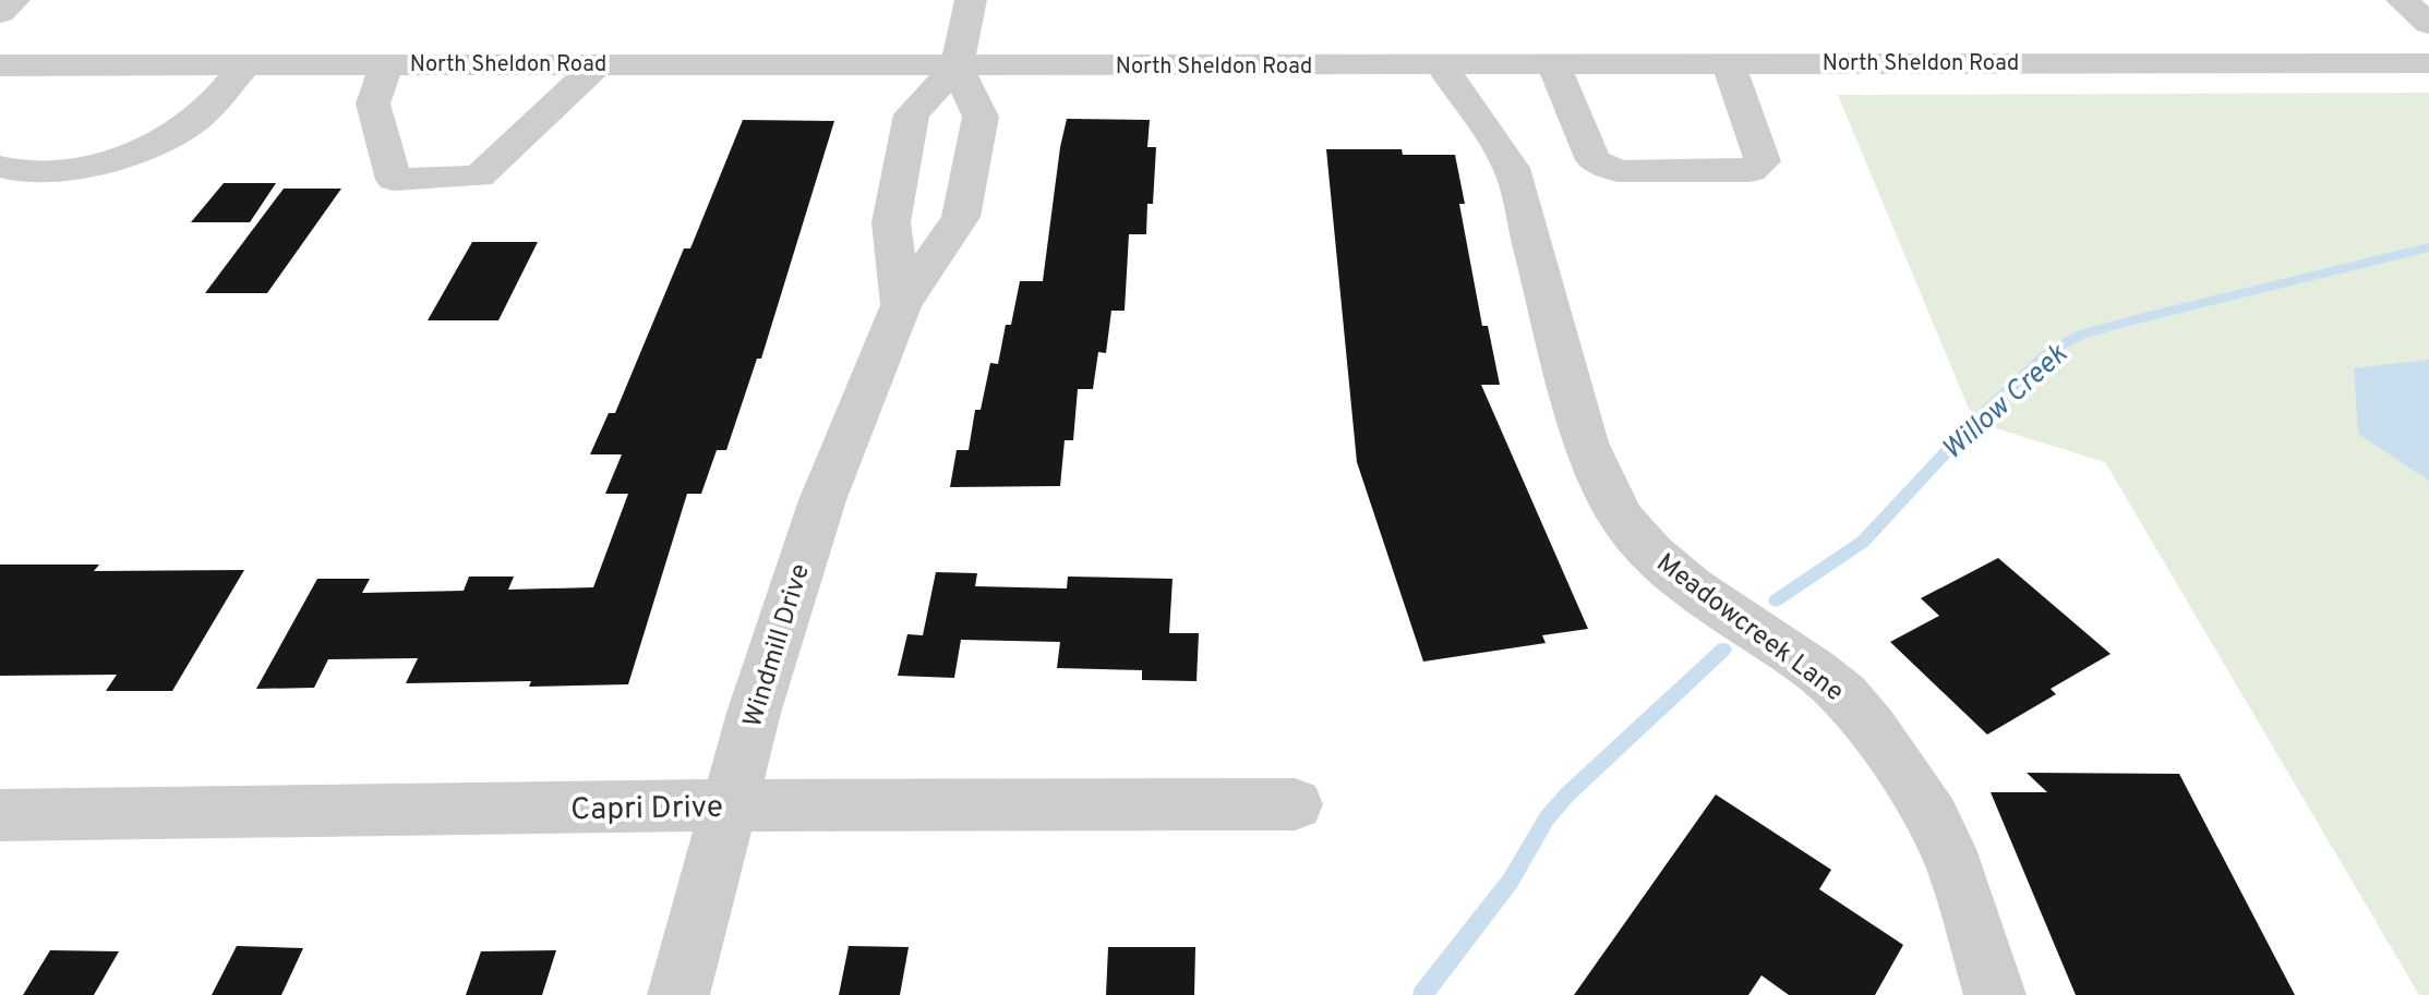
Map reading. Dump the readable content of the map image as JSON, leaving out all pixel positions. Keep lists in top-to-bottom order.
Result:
{
  "streets": {
    "street": [
      "North Sheldon Road",
      "Meadowcreek Lane",
      "Windmill Drive",
      "Capri Drive"
    ]
  },
  "crossings": [
    ["North Sheldon Road", "Meadowcreek Lane"],
    ["North Sheldon Road", "Windmill Drive"],
    ["Windmill Drive", "Capri Drive"]
  ],
  "water": ["Willow Creek"]
}
